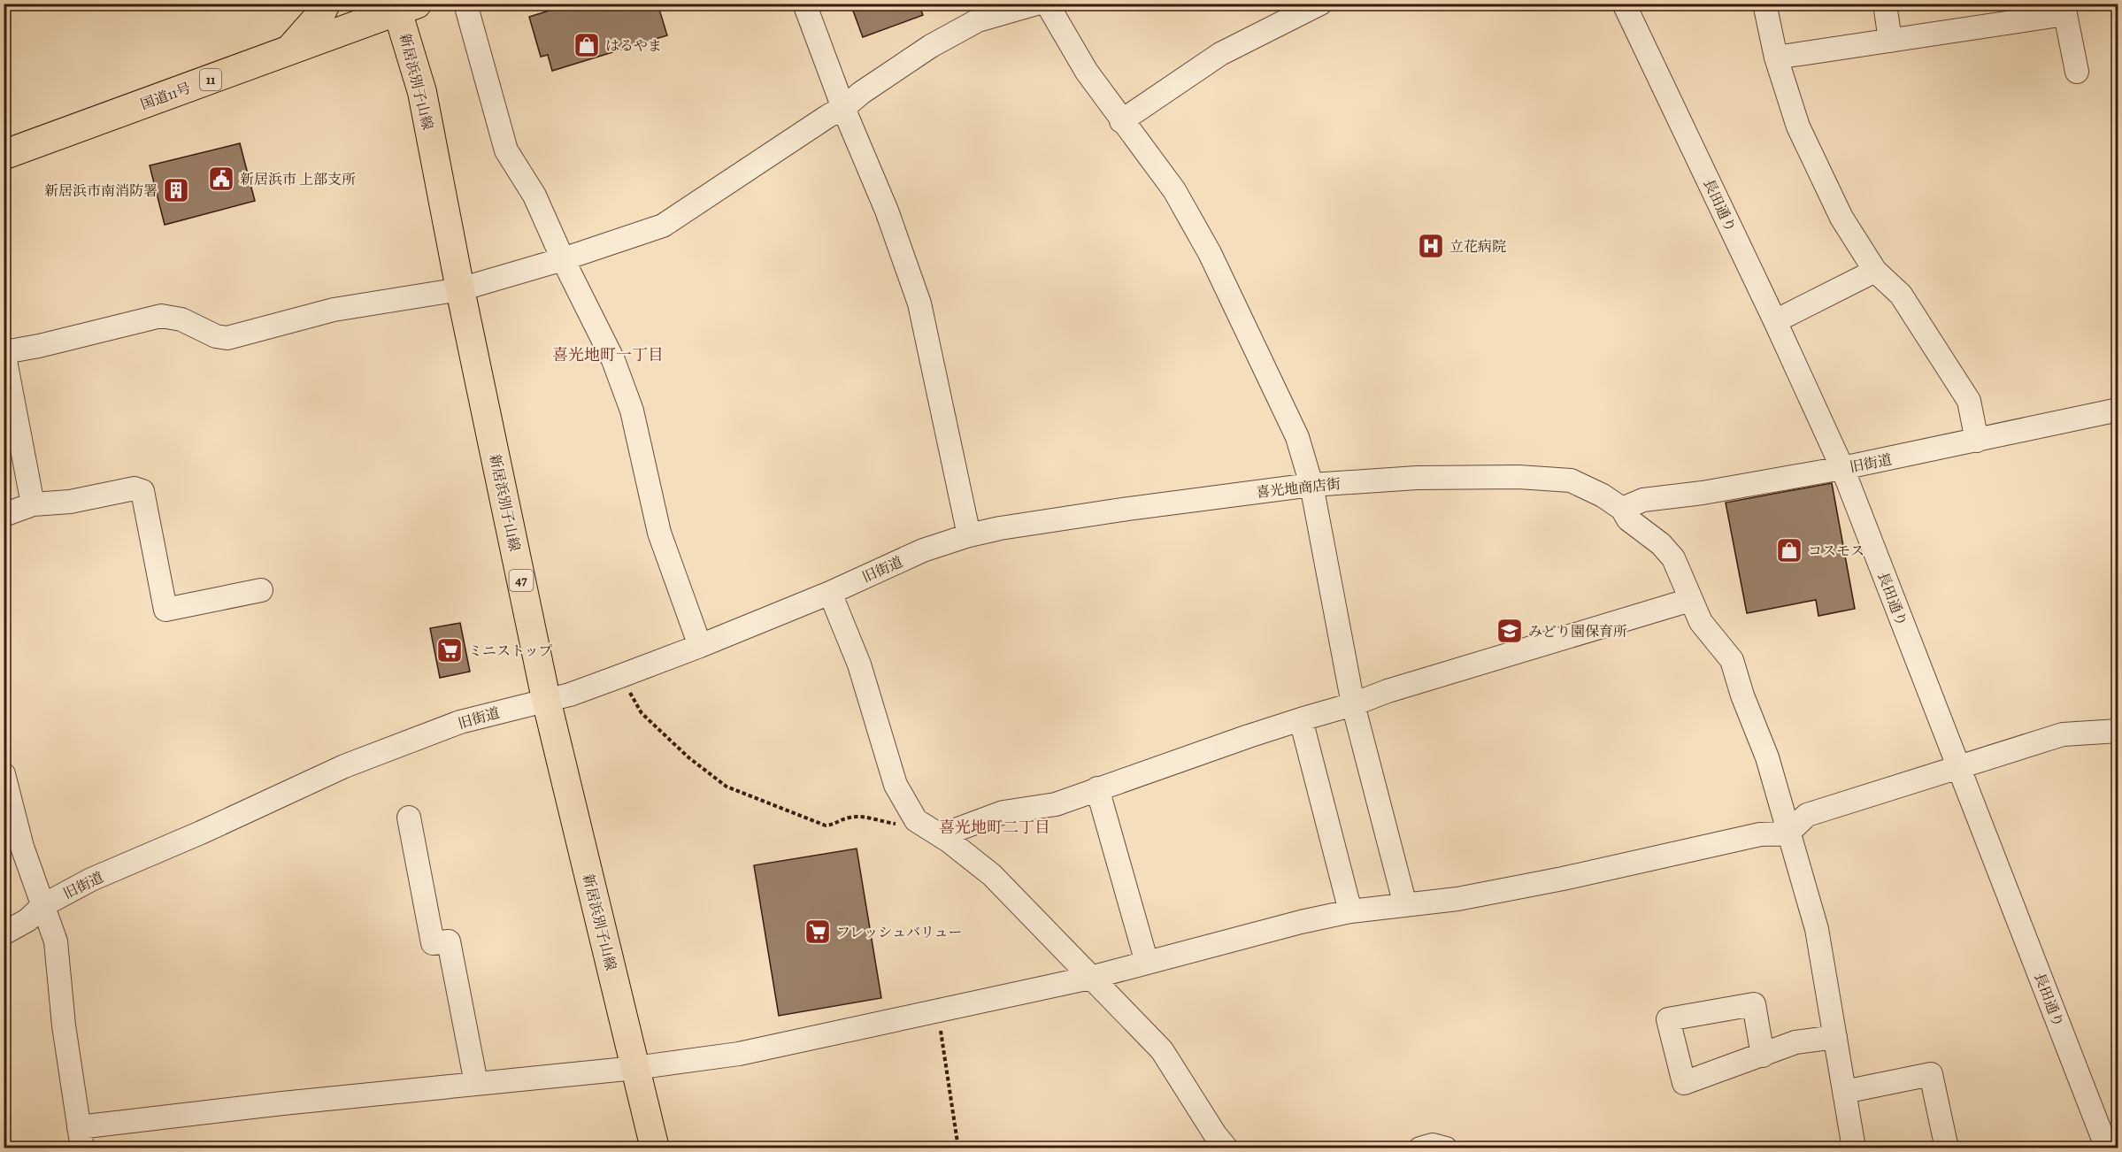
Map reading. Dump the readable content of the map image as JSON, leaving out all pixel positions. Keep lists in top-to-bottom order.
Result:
{
  "streets": {
    "highway": ["11", "国道11号"],
    "main road": ["新居浜別子山線", "47"],
    "street": ["長田通り", "旧街道", "喜光地商店街"]
  },
  "crossings": [
    ["新居浜別子山線", "国道11号"],
    ["新居浜別子山線", "旧街道"],
    ["長田通り", "旧街道"],
    ["旧街道", "喜光地商店街"]
  ],
  "districts": ["喜光地町一丁目", "喜光地町二丁目"],
  "places": {
    "shop": ["はるやま", "コスモス"],
    "public building": ["新居浜市 上部支所"],
    "building": ["新居浜市南消防署"],
    "hospital": ["立花病院"],
    "school or university": ["みどり園保育所"],
    "supermarket": ["ミニストップ", "フレッシュバリュー"]
  }
}
